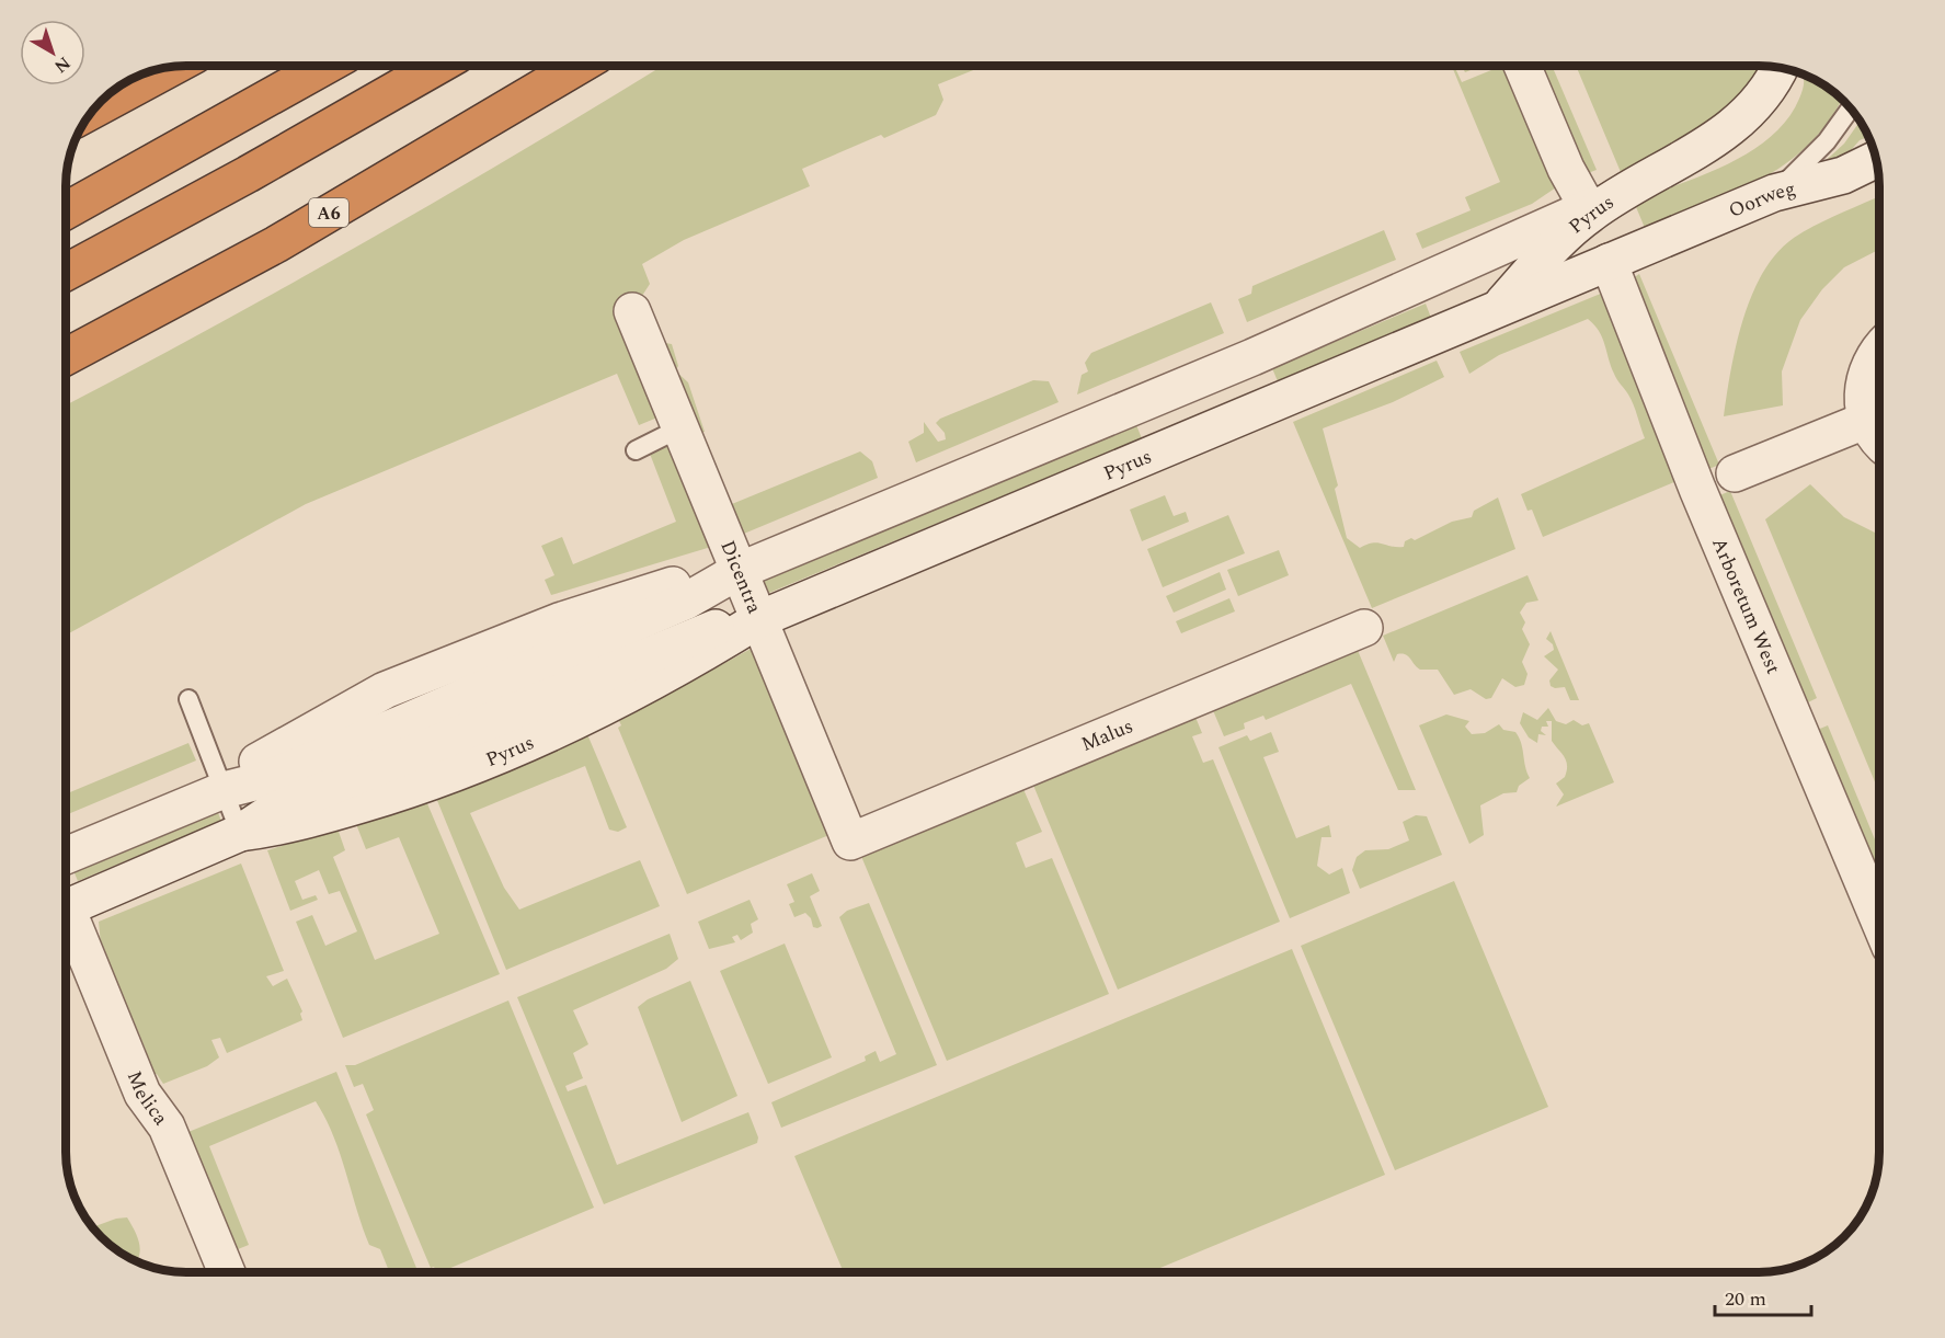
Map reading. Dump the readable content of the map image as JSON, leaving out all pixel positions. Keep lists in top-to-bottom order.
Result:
{
  "streets": {
    "highway": ["A6"],
    "street": [
      "Oorweg",
      "Pyrus",
      "Dicentra",
      "Arboretum West",
      "Malus",
      "Melica"
    ]
  },
  "crossings": [
    ["Oorweg", "Pyrus"],
    ["Oorweg", "Arboretum West"],
    ["Pyrus", "Dicentra"],
    ["Pyrus", "Arboretum West"],
    ["Dicentra", "Malus"]
  ],
  "scale_bar": "20 m",
  "north": "bottom right"
}
